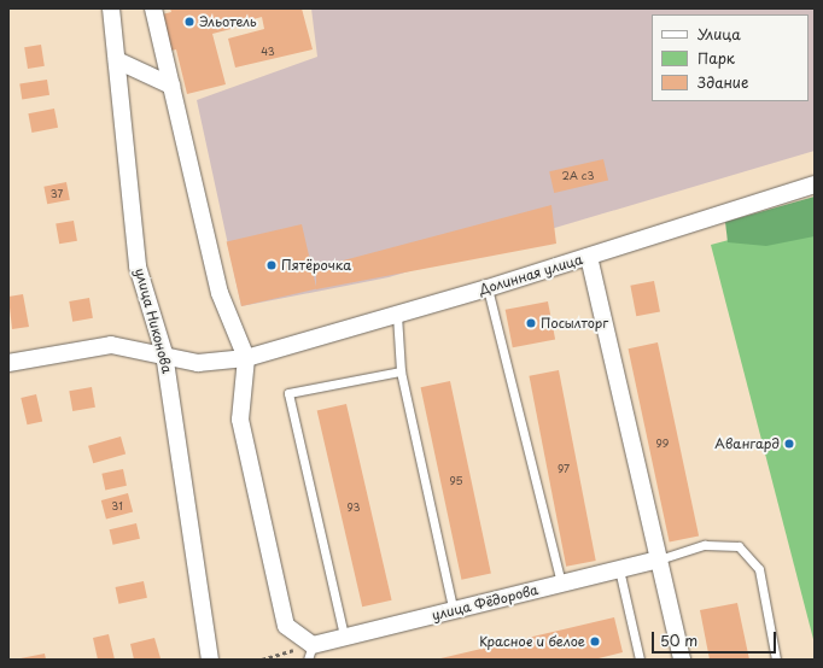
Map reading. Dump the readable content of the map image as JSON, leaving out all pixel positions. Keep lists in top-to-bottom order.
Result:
{
  "streets": {
    "street": ["Долинная улица", "улица Никонова", "улица Фёдорова"]
  },
  "crossings": [
    ["Долинная улица", "улица Никонова"]
  ],
  "places": [
    "Эльотель",
    "Пятёрочка",
    "Посылторг",
    "Авангард",
    "Красное и белое"
  ],
  "house_numbers": [
    "43",
    "2А с3",
    "37",
    "99",
    "97",
    "95",
    "31",
    "93"
  ],
  "legend": ["Улица", "Парк", "Здание"],
  "scale_bar": "50 m"
}
